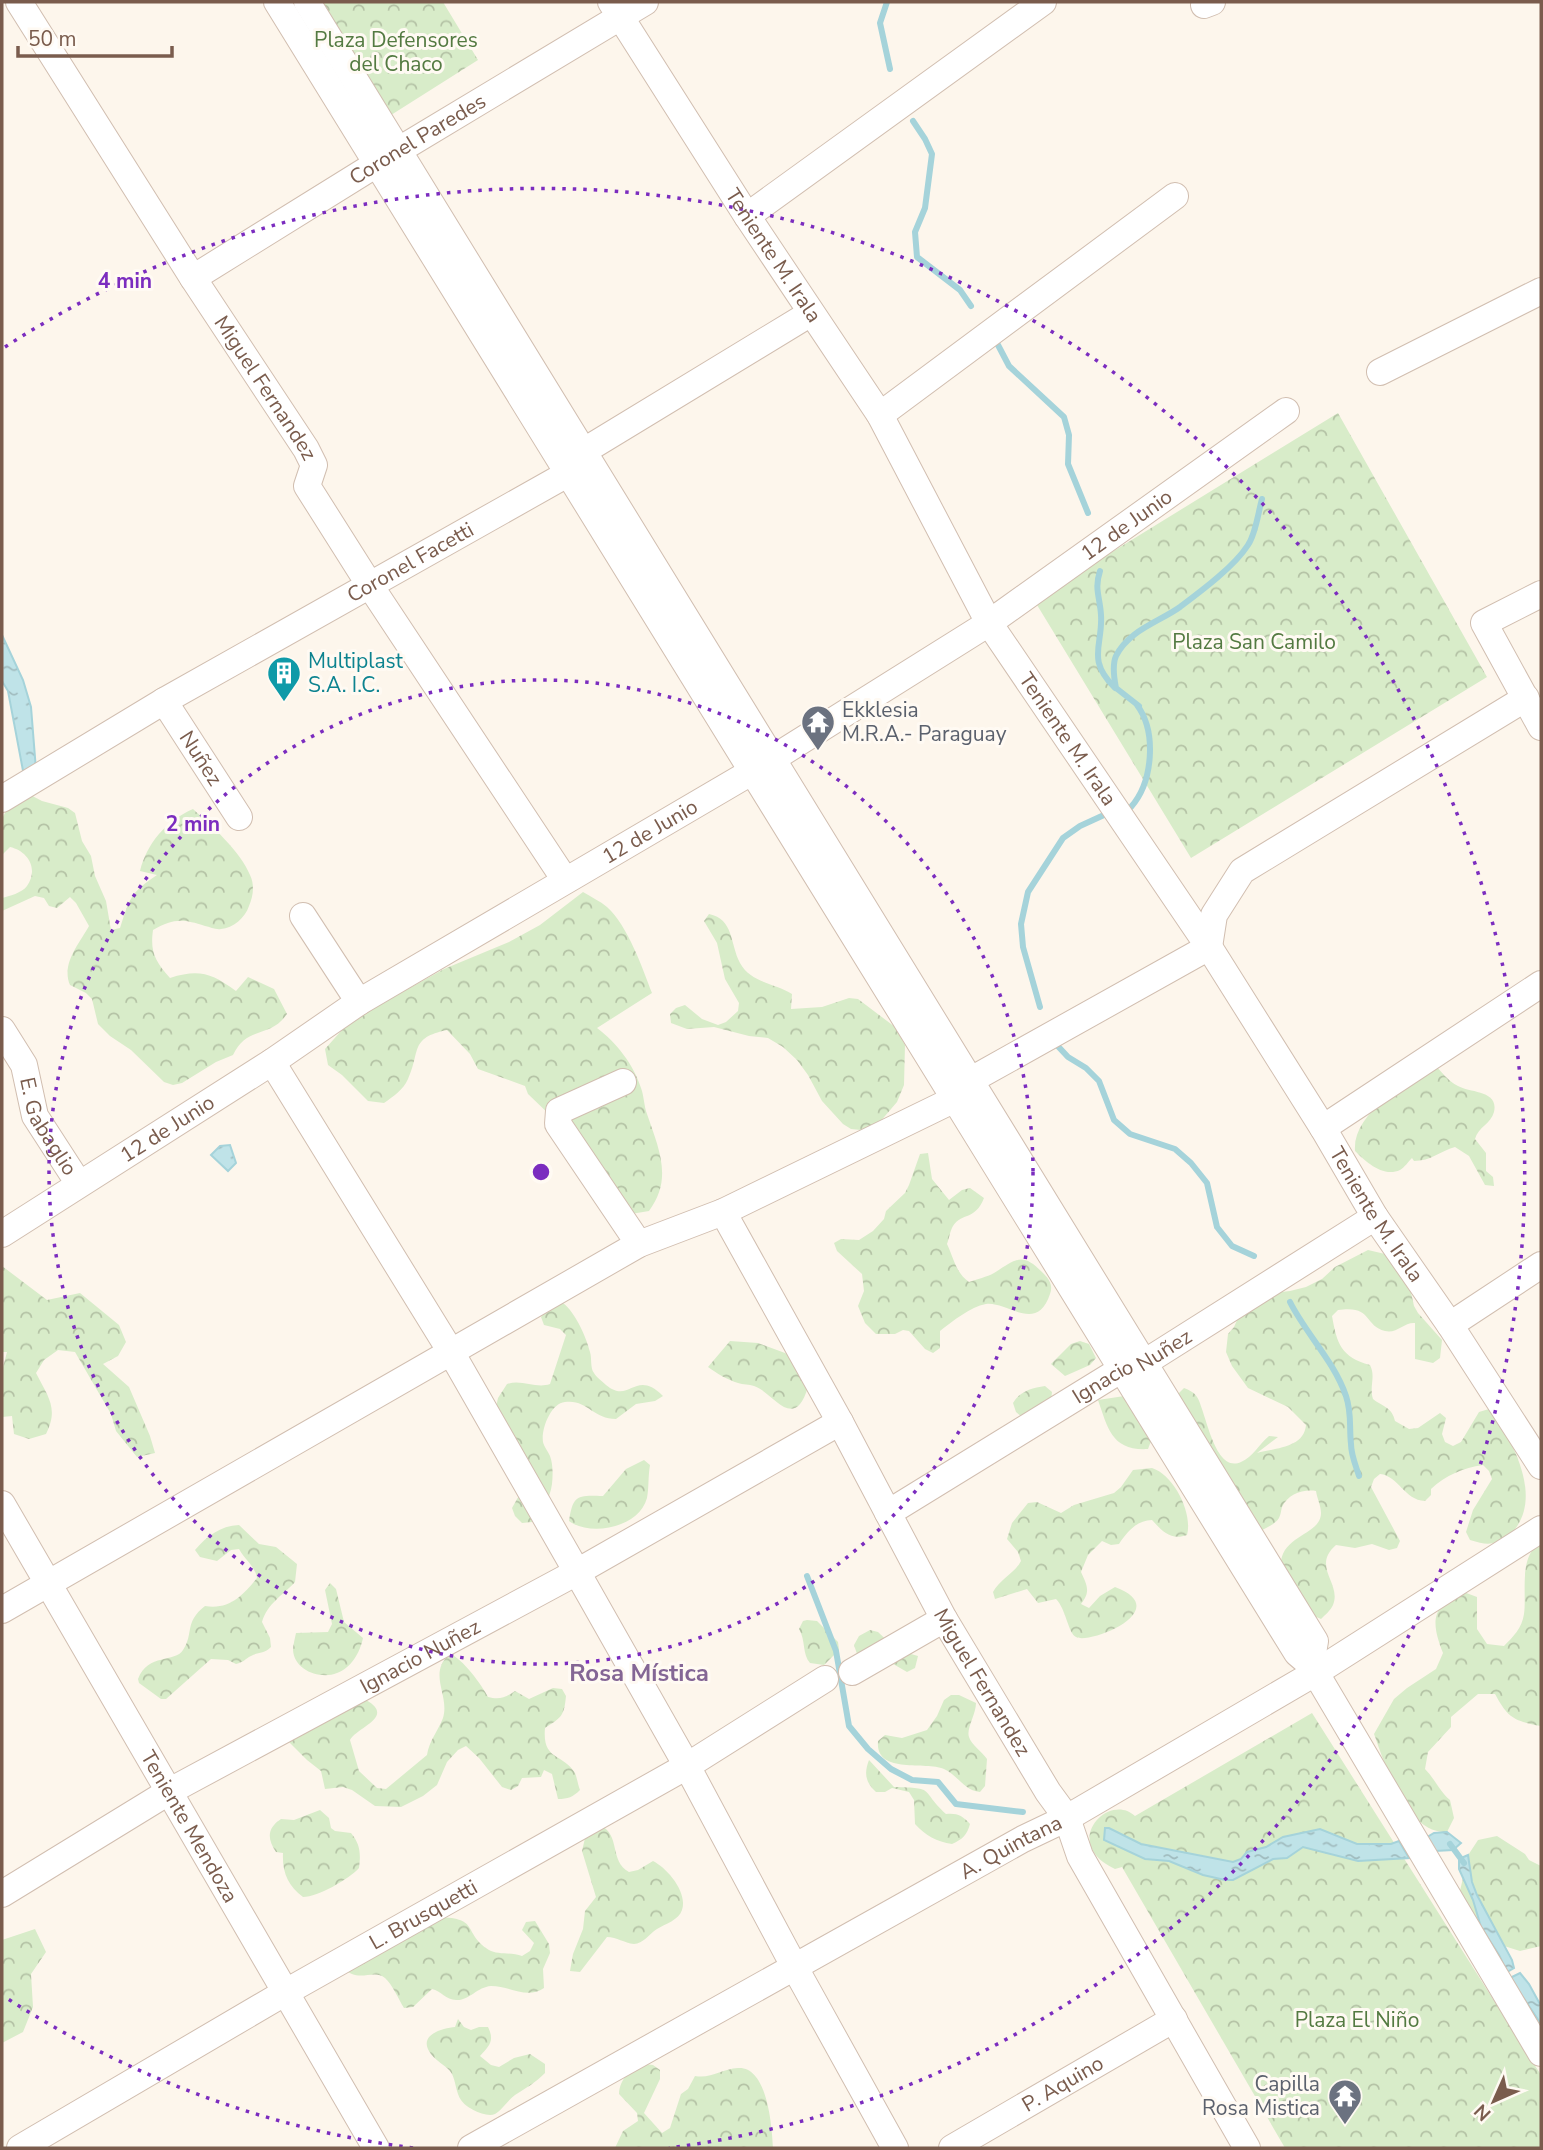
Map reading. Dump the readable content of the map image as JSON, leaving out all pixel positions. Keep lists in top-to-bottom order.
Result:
{
  "streets": {
    "street": [
      "Coronel Paredes",
      "Teniente M. Irala",
      "Miguel Fernandez",
      "12 de Junio",
      "Coronel Facetti",
      "Nuñez",
      "E. Gabaglio",
      "Ignacio Nuñez",
      "Teniente Mendoza",
      "A. Quintana",
      "L. Brusquetti",
      "P. Aquino"
    ]
  },
  "crossings": [
    ["Coronel Paredes", "Teniente M. Irala"],
    ["Coronel Paredes", "Miguel Fernandez"],
    ["Teniente M. Irala", "12 de Junio"],
    ["Teniente M. Irala", "Coronel Facetti"],
    ["Teniente M. Irala", "Ignacio Nuñez"],
    ["Miguel Fernandez", "12 de Junio"],
    ["Miguel Fernandez", "Coronel Facetti"],
    ["Miguel Fernandez", "Ignacio Nuñez"],
    ["Miguel Fernandez", "A. Quintana"],
    ["Miguel Fernandez", "P. Aquino"],
    ["12 de Junio", "E. Gabaglio"],
    ["Coronel Facetti", "Nuñez"],
    ["Ignacio Nuñez", "Teniente Mendoza"],
    ["Teniente Mendoza", "L. Brusquetti"]
  ],
  "districts": ["Rosa Mística"],
  "parks": ["Plaza Defensores del Chaco", "Plaza San Camilo", "Plaza El Niño"],
  "places": {
    "building": ["Multiplast S.A. I.C."],
    "temple": ["Ekklesia M.R.A.- Paraguay", "Capilla Rosa Mistica"]
  },
  "scale_bar": "50 m",
  "north": "bottom left",
  "rings": ["4 min", "2 min"]
}
